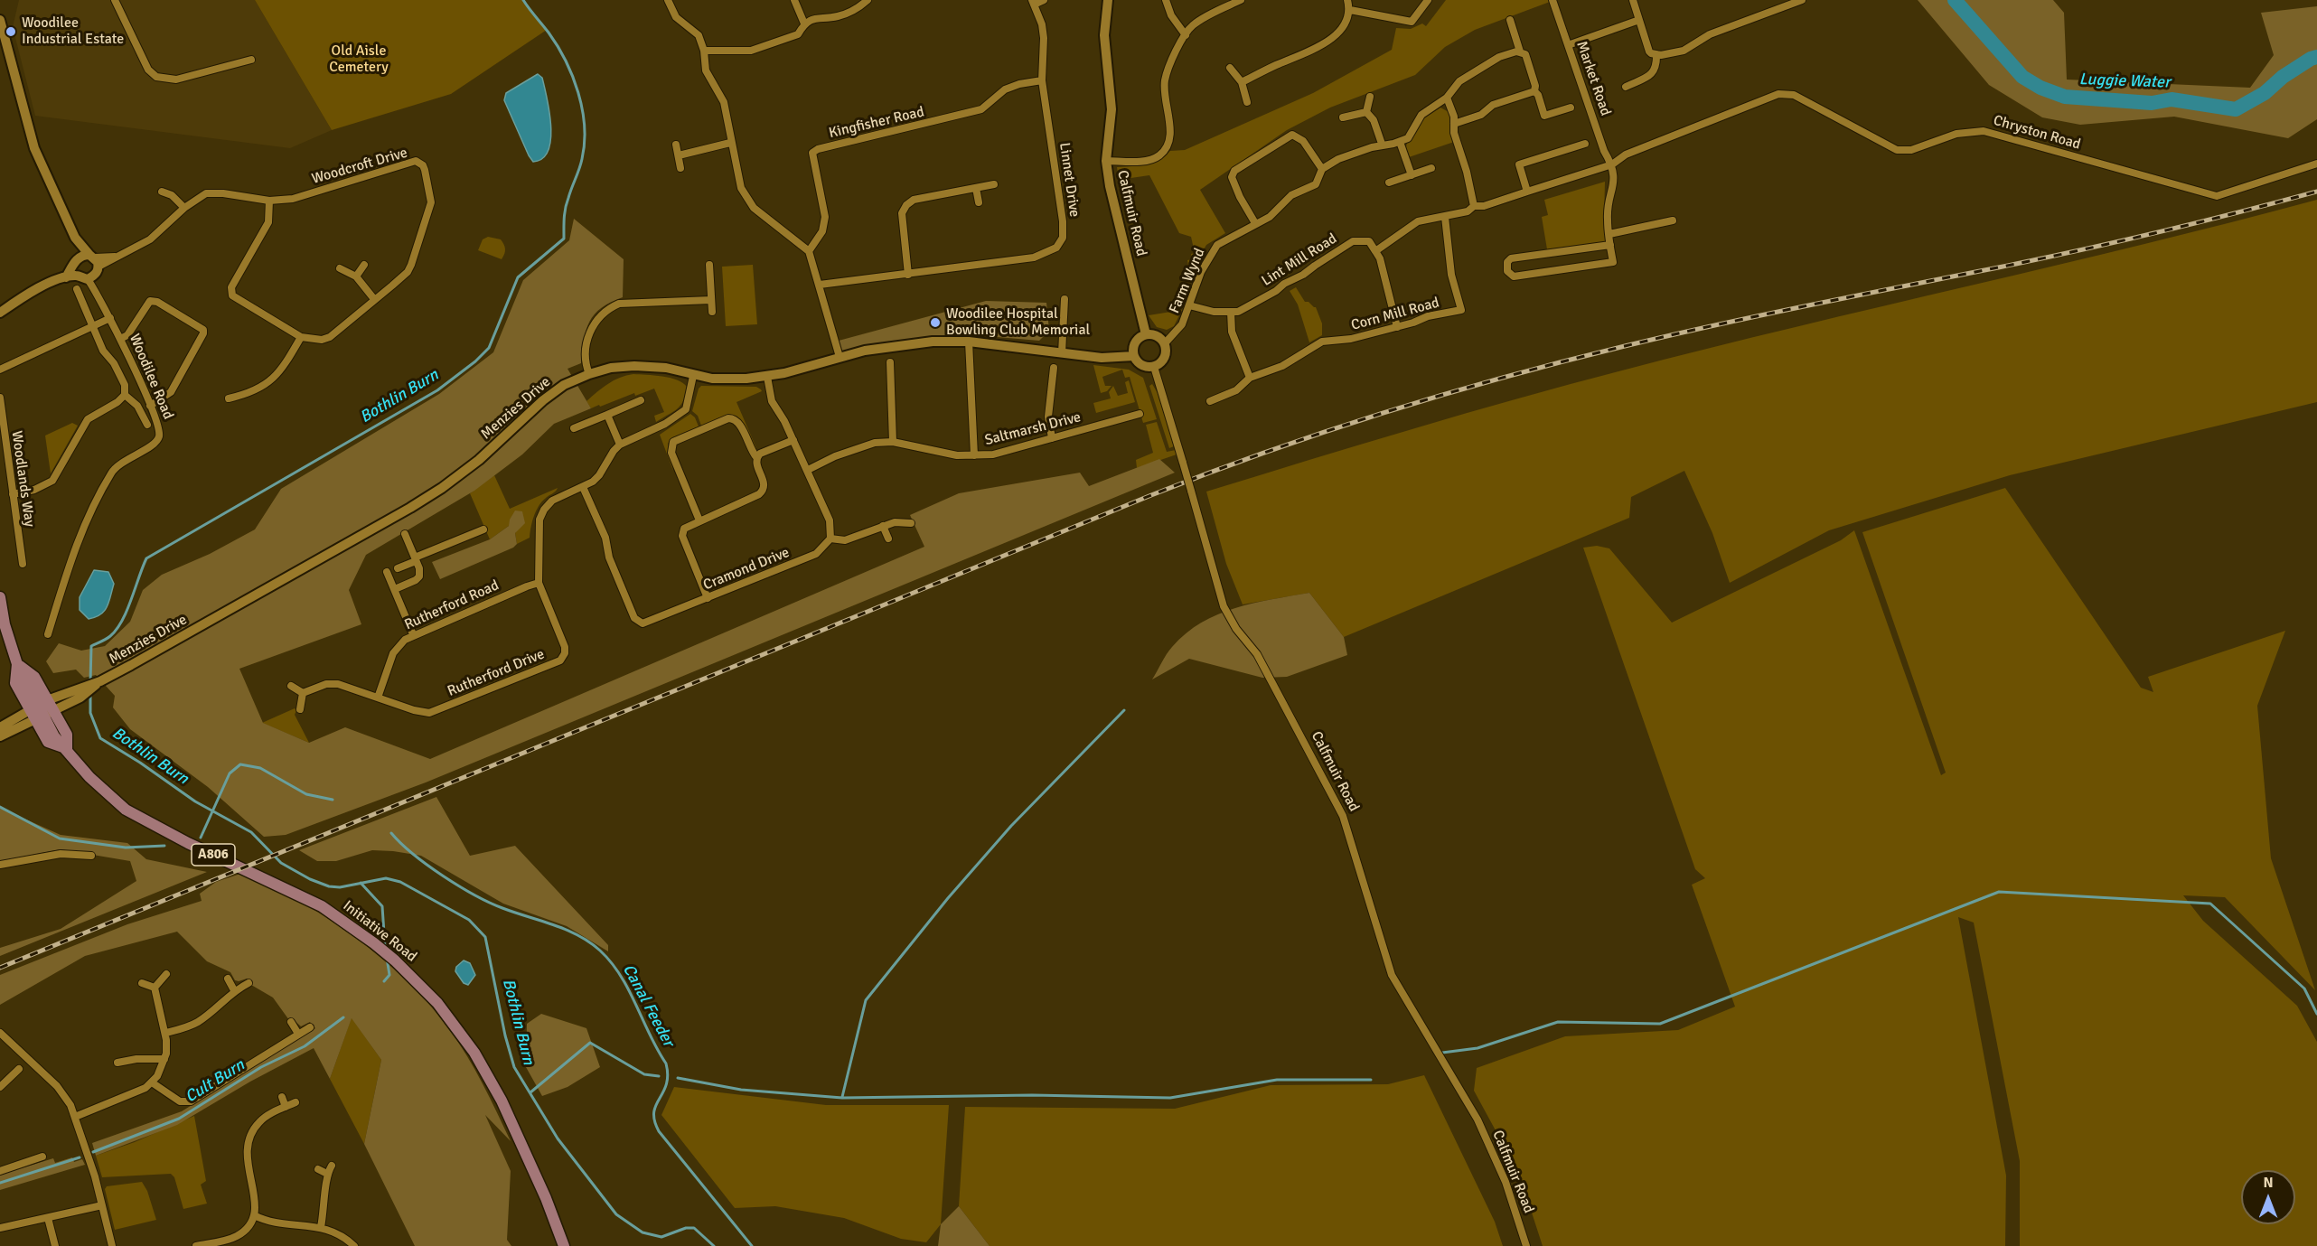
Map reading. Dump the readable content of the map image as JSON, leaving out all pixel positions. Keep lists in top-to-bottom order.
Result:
{
  "streets": {
    "main road": ["A806", "Initiative Road"],
    "street": [
      "Market Road",
      "Kingfisher Road",
      "Chryston Road",
      "Woodcroft Drive",
      "Linnet Drive",
      "Calfmuir Road",
      "Lint Mill Road",
      "Farm Wynd",
      "Corn Mill Road",
      "Woodilee Road",
      "Menzies Drive",
      "Saltmarsh Drive",
      "Woodlands Way",
      "Cramond Drive",
      "Rutherford Road",
      "Rutherford Drive"
    ]
  },
  "crossings": [
    ["Market Road", "Chryston Road"],
    ["Kingfisher Road", "Linnet Drive"],
    ["Calfmuir Road", "Farm Wynd"],
    ["Calfmuir Road", "Menzies Drive"],
    ["Lint Mill Road", "Farm Wynd"],
    ["Farm Wynd", "Menzies Drive"],
    ["Menzies Drive", "Rutherford Drive"],
    ["Menzies Drive", "Initiative Road"],
    ["Cramond Drive", "Rutherford Drive"],
    ["Rutherford Road", "Rutherford Drive"]
  ],
  "water": [
    "Luggie Water",
    "Bothlin Burn",
    "Canal Feeder",
    "Cult Burn"
  ],
  "parks": ["Old Aisle Cemetery"],
  "places": ["Woodilee Industrial Estate", "Woodilee Hospital Bowling Club Memorial"],
  "north": "top"
}
